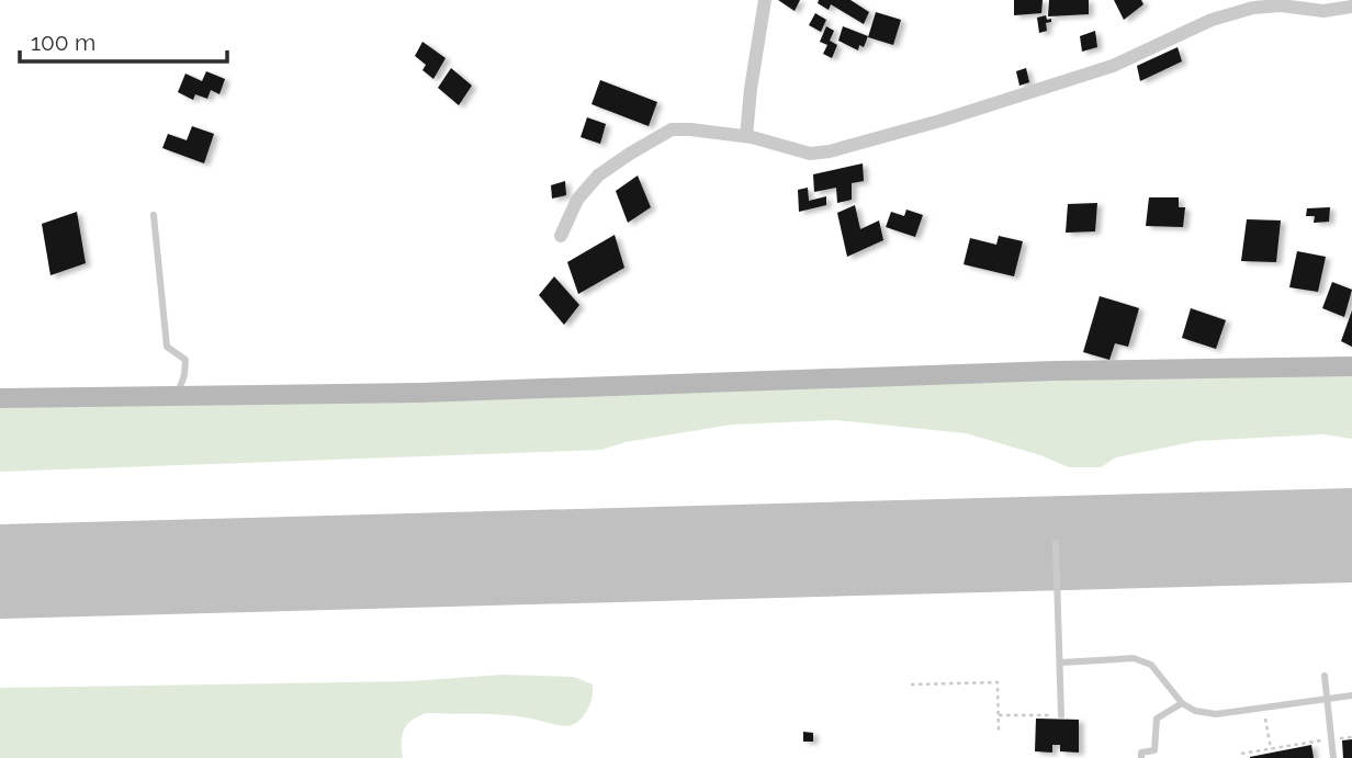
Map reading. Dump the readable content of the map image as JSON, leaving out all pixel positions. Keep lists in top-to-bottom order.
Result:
{
  "scale_bar": "100 m"
}
